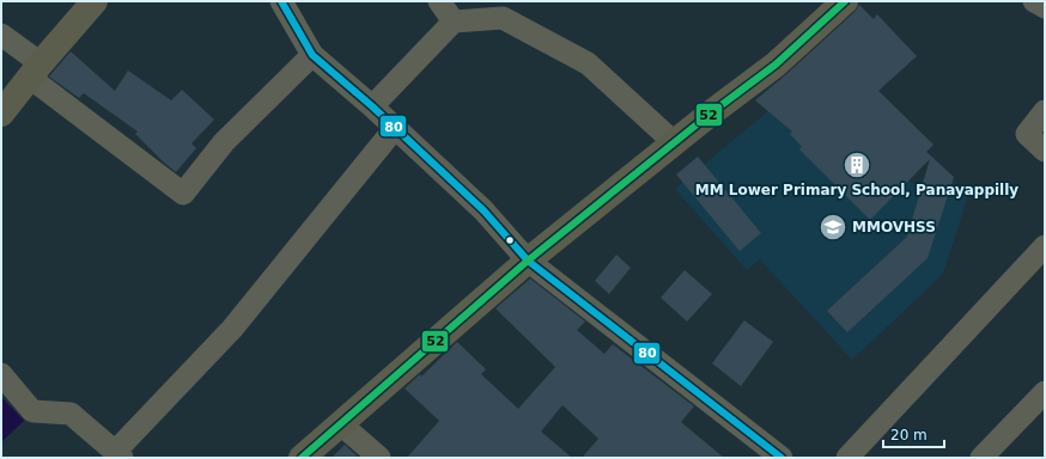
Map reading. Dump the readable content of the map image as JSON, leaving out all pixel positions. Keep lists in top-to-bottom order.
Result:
{
  "places": {
    "building": ["MM Lower Primary School, Panayappilly"],
    "school or university": ["MMOVHSS"]
  },
  "lines": ["transit line 80", "transit line 52"],
  "scale_bar": "20 m"
}
